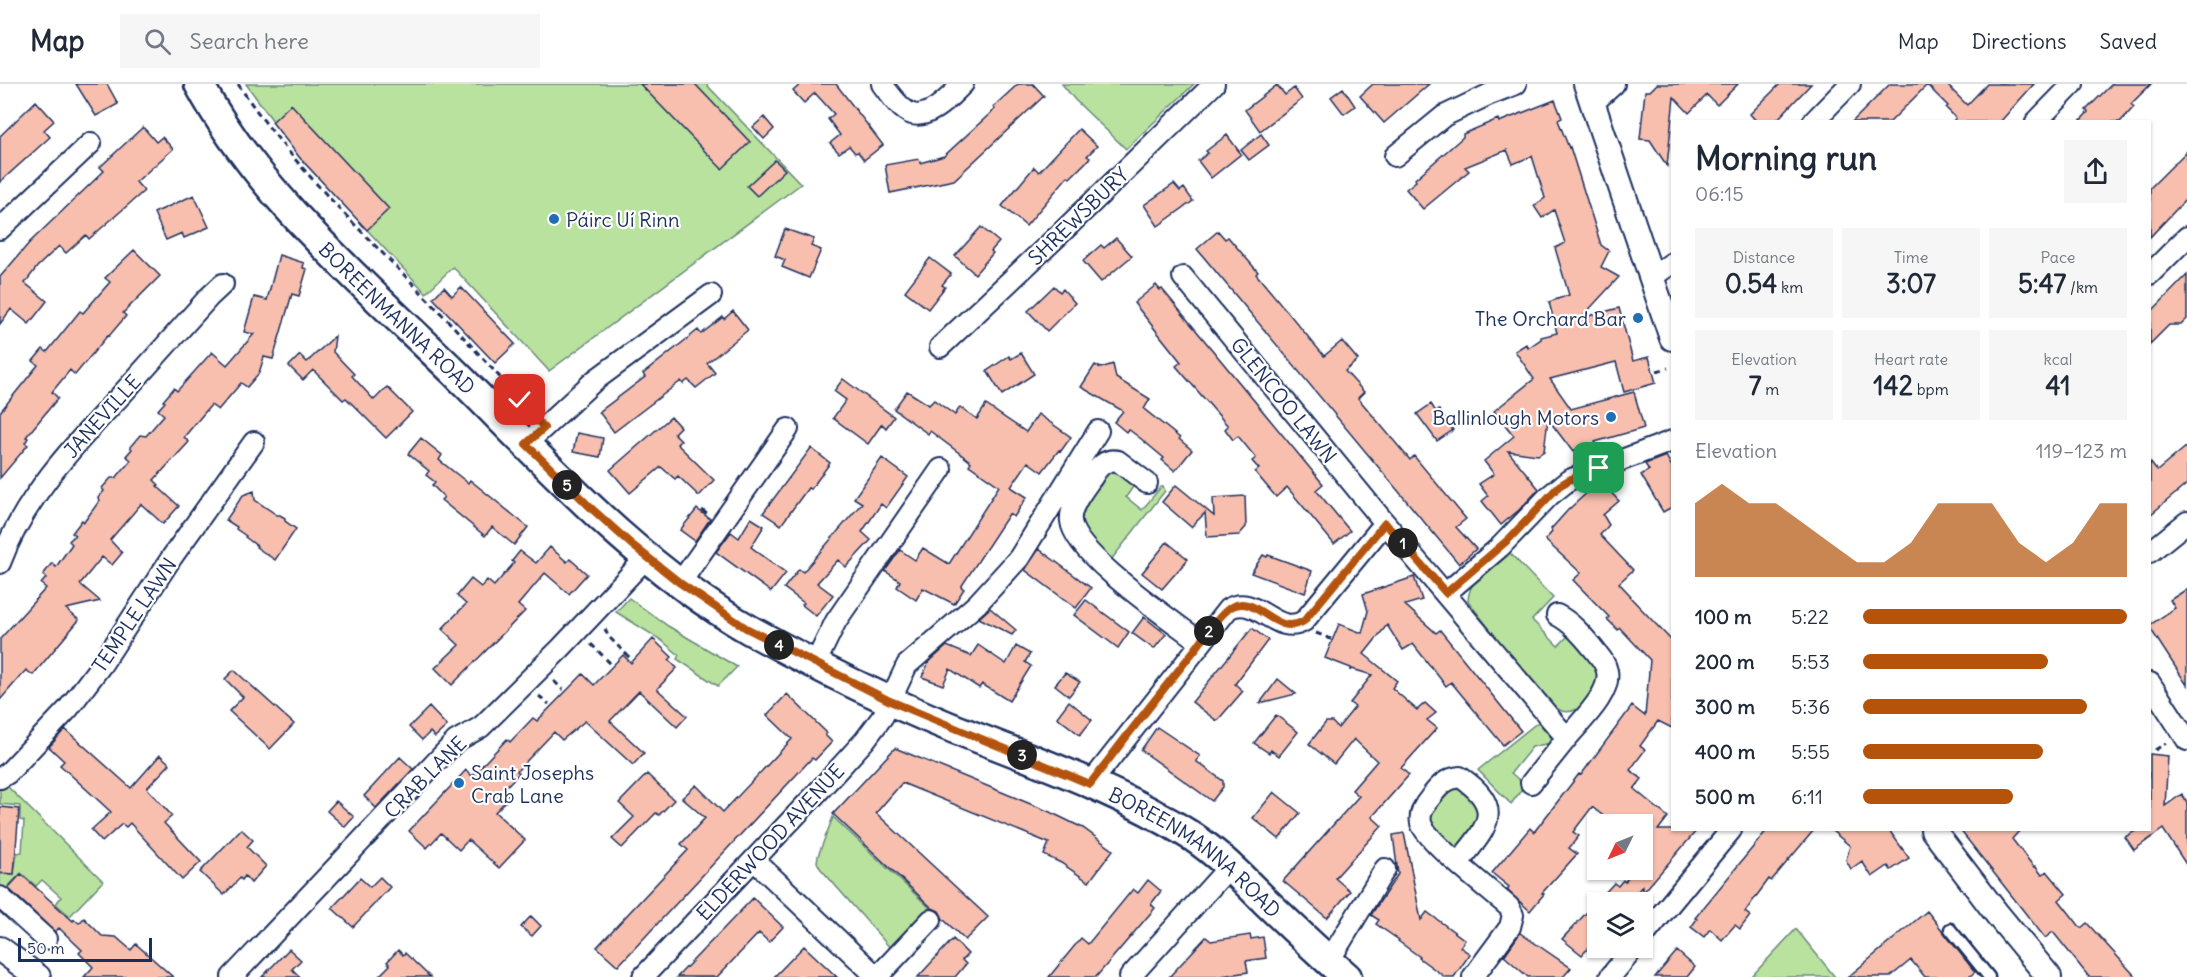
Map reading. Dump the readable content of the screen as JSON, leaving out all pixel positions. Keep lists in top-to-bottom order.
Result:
{
  "streets": {
    "main road": ["BOREENMANNA ROAD"],
    "street": [
      "SHREWSBURY",
      "GLENCOO LAWN",
      "JANEVILLE",
      "TEMPLE LAWN",
      "CRAB LANE",
      "ELDERWOOD AVENUE"
    ]
  },
  "crossings": [
    ["BOREENMANNA ROAD", "CRAB LANE"],
    ["BOREENMANNA ROAD", "ELDERWOOD AVENUE"]
  ],
  "places": [
    "Páirc Uí Rinn",
    "The Orchard Bar",
    "Ballinlough Motors",
    "Saint Josephs Crab Lane"
  ],
  "scale_bar": "50 m",
  "north": "bottom left",
  "page": {
    "header": "Map",
    "search": "Search here",
    "nav": ["Map", "Directions", "Saved"],
    "heading": ["Morning run", "06:15"],
    "stats": [
      ["Distance", "0.54 km"],
      ["Time", "3:07"],
      ["Pace", "5:47 /km"],
      ["Elevation", "7 m"],
      ["Heart rate", "142 bpm"],
      ["kcal", "41"]
    ],
    "chart": ["Elevation", "119–123 m"],
    "pins": [
      "5",
      "1",
      "2",
      "4",
      "3"
    ],
    "list": [
      {
        "name": "100 m",
        "note": "5:22"
      },
      {
        "name": "200 m",
        "note": "5:53"
      },
      {
        "name": "300 m",
        "note": "5:36"
      },
      {
        "name": "400 m",
        "note": "5:55"
      },
      {
        "name": "500 m",
        "note": "6:11"
      }
    ],
    "scale": "50 m"
  }
}
